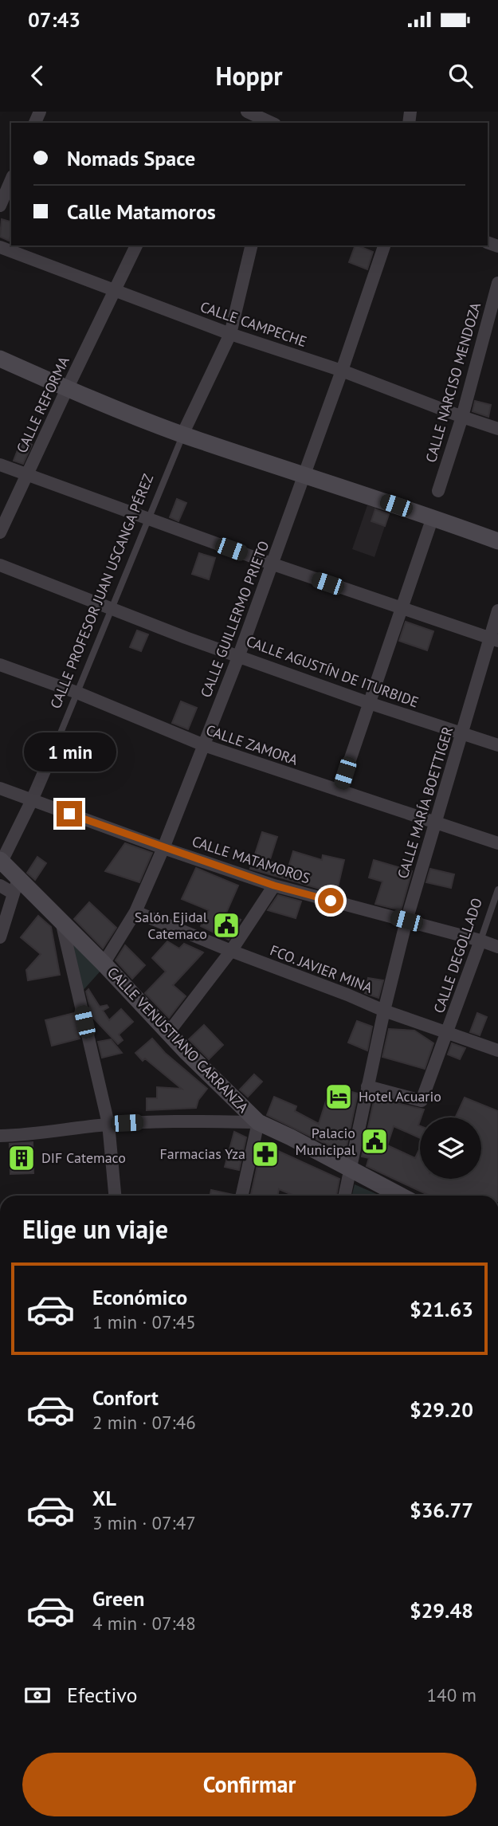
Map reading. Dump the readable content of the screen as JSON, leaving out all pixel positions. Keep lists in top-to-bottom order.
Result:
{
  "streets": {
    "street": [
      "CALLE CAMPECHE",
      "CALLE NARCISO MENDOZA",
      "CALLE REFORMA",
      "CALLE PROFESOR JUAN USCANGA PÉREZ",
      "CALLE GUILLERMO PRIETO",
      "CALLE AGUSTÍN DE ITURBIDE",
      "CALLE ZAMORA",
      "CALLE MARÍA BOETTIGER",
      "CALLE MATAMOROS",
      "CALLE DEGOLLADO",
      "FCO. JAVIER MINA",
      "CALLE VENUSTIANO CARRANZA"
    ]
  },
  "crossings": [
    ["CALLE CAMPECHE", "CALLE NARCISO MENDOZA"],
    ["CALLE CAMPECHE", "CALLE REFORMA"],
    ["CALLE CAMPECHE", "CALLE PROFESOR JUAN USCANGA PÉREZ"],
    ["CALLE CAMPECHE", "CALLE GUILLERMO PRIETO"],
    ["CALLE PROFESOR JUAN USCANGA PÉREZ", "CALLE AGUSTÍN DE ITURBIDE"],
    ["CALLE PROFESOR JUAN USCANGA PÉREZ", "CALLE ZAMORA"],
    ["CALLE PROFESOR JUAN USCANGA PÉREZ", "CALLE MATAMOROS"],
    ["CALLE PROFESOR JUAN USCANGA PÉREZ", "CALLE VENUSTIANO CARRANZA"],
    ["CALLE GUILLERMO PRIETO", "CALLE AGUSTÍN DE ITURBIDE"],
    ["CALLE GUILLERMO PRIETO", "CALLE ZAMORA"],
    ["CALLE GUILLERMO PRIETO", "CALLE MATAMOROS"],
    ["CALLE GUILLERMO PRIETO", "FCO. JAVIER MINA"],
    ["CALLE GUILLERMO PRIETO", "CALLE VENUSTIANO CARRANZA"],
    ["CALLE AGUSTÍN DE ITURBIDE", "CALLE MARÍA BOETTIGER"],
    ["CALLE ZAMORA", "CALLE MARÍA BOETTIGER"],
    ["CALLE MARÍA BOETTIGER", "CALLE MATAMOROS"],
    ["CALLE MARÍA BOETTIGER", "CALLE DEGOLLADO"],
    ["CALLE MARÍA BOETTIGER", "FCO. JAVIER MINA"],
    ["CALLE MARÍA BOETTIGER", "CALLE VENUSTIANO CARRANZA"],
    ["CALLE MATAMOROS", "CALLE DEGOLLADO"],
    ["CALLE DEGOLLADO", "FCO. JAVIER MINA"]
  ],
  "places": {
    "public building": ["Salón Ejidal Catemaco", "Palacio Municipal"],
    "hotel": ["Hotel Acuario"],
    "pharmacy": ["Farmacias Yza"],
    "building": ["DIF Catemaco"]
  },
  "page": {
    "status": "07:43",
    "header": "Hoppr",
    "banner": ["Nomads Space", "Calle Matamoros"],
    "bubble": "1 min",
    "heading": "Elige un viaje",
    "list": [
      {
        "name": "Económico",
        "note": "1 min · 07:45",
        "value": "$21.63"
      },
      {
        "name": "Confort",
        "note": "2 min · 07:46",
        "value": "$29.20"
      },
      {
        "name": "XL",
        "note": "3 min · 07:47",
        "value": "$36.77"
      },
      {
        "name": "Green",
        "note": "4 min · 07:48",
        "value": "$29.48"
      }
    ],
    "pay": ["Efectivo", "140 m"],
    "buttons": "Confirmar"
  }
}
